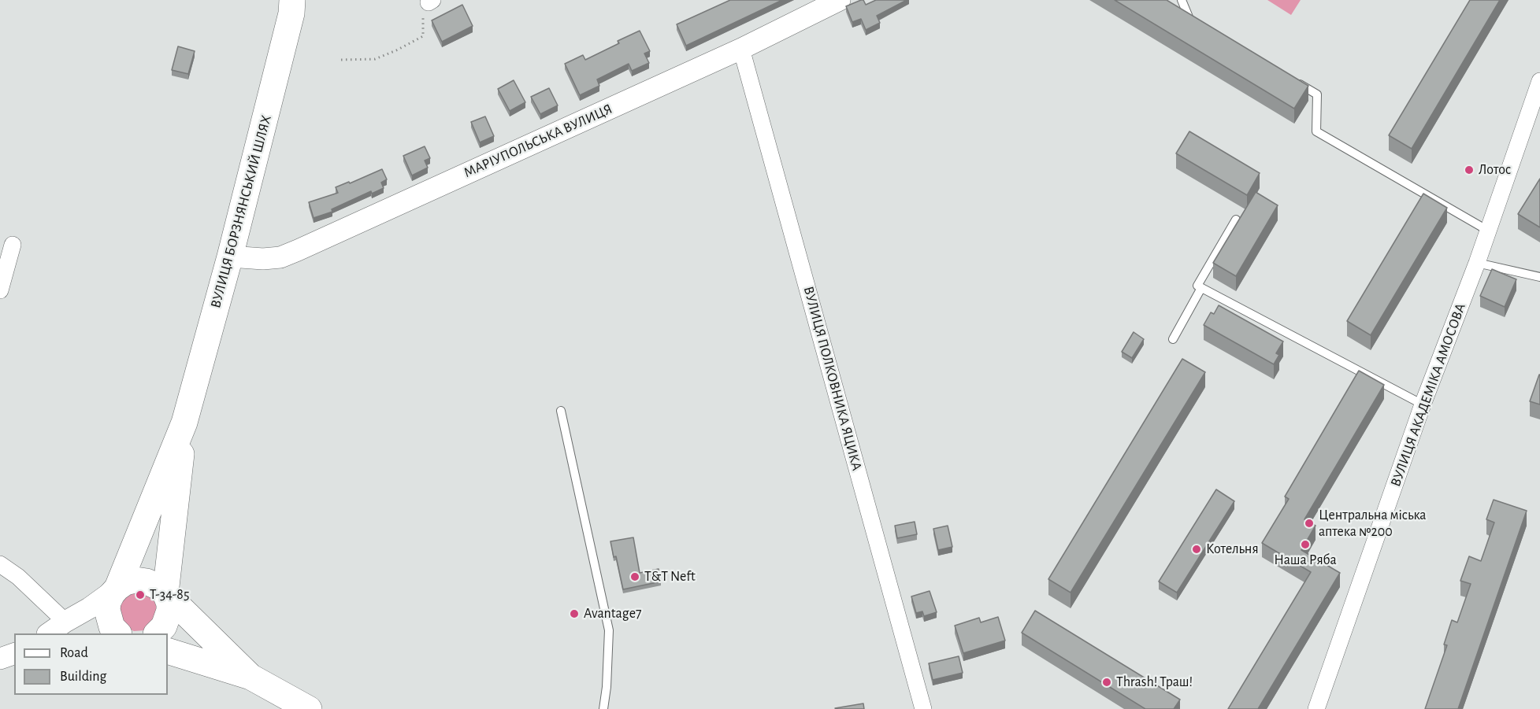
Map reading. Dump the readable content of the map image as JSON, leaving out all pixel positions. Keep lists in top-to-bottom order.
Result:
{
  "streets": {
    "main road": ["ВУЛИЦЯ БОРЗНЯНСЬКИЙ ШЛЯХ"],
    "street": ["МАРІУПОЛЬСЬКА ВУЛИЦЯ", "ВУЛИЦЯ ПОЛКОВНИКА ЯЦИКА", "ВУЛИЦЯ АКАДЕМІКА АМОСОВА"]
  },
  "crossings": [
    ["МАРІУПОЛЬСЬКА ВУЛИЦЯ", "ВУЛИЦЯ БОРЗНЯНСЬКИЙ ШЛЯХ"],
    ["МАРІУПОЛЬСЬКА ВУЛИЦЯ", "ВУЛИЦЯ ПОЛКОВНИКА ЯЦИКА"]
  ],
  "places": [
    "Лотос",
    "Центральна міська аптека №200",
    "Наша Ряба",
    "Котельня",
    "T&T Neft",
    "Т-34-85",
    "Avantage7",
    "Thrash! Траш!"
  ],
  "legend": ["Road", "Building"]
}
